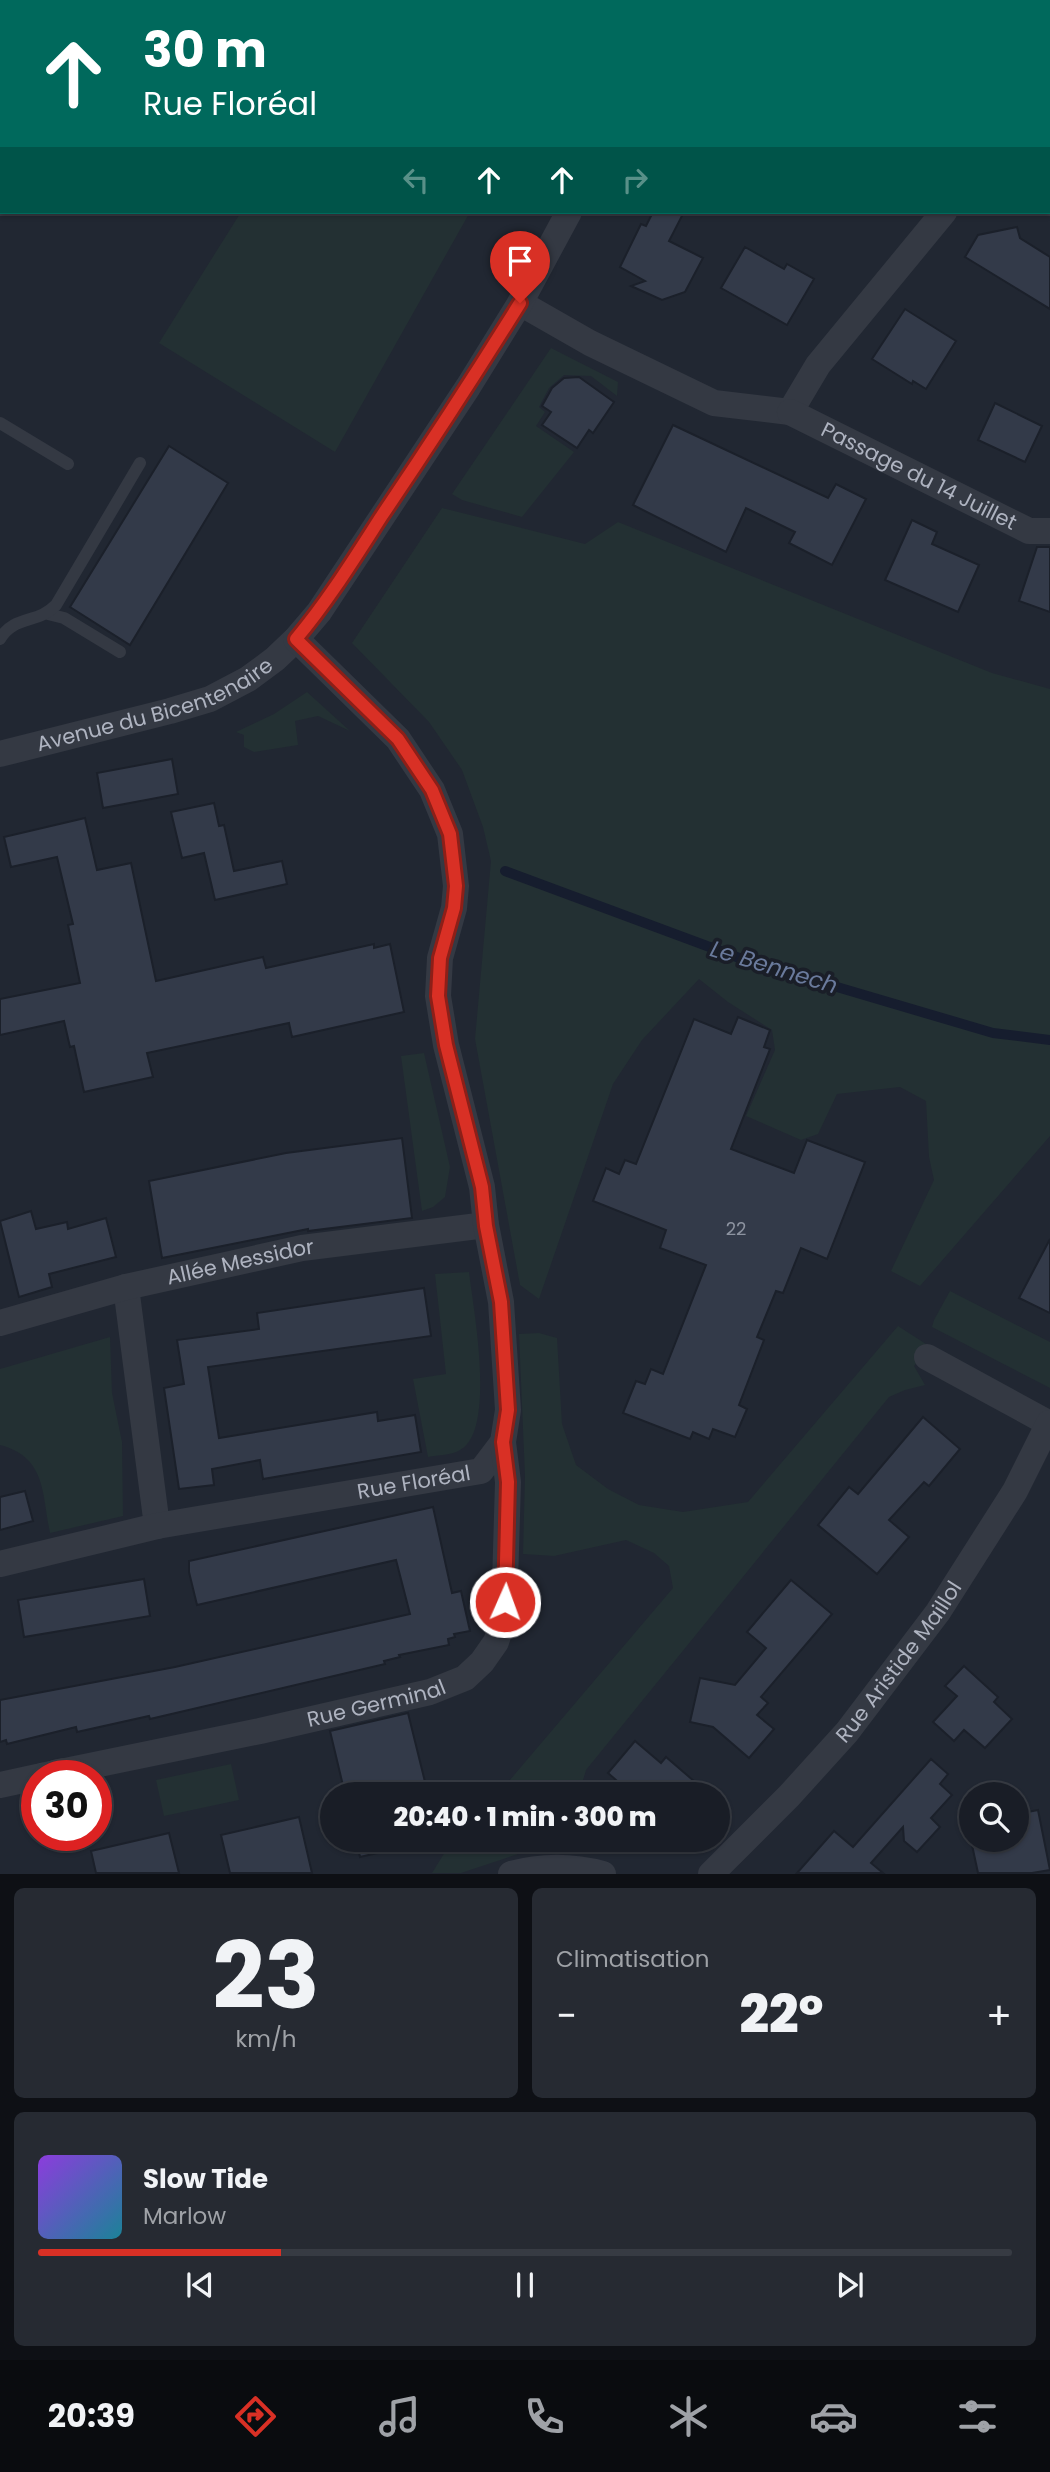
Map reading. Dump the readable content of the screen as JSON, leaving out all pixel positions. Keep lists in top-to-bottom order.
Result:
{
  "streets": {
    "street": [
      "Passage du 14 Juillet",
      "Avenue du Bicentenaire",
      "Allée Messidor",
      "Rue Floréal",
      "Rue Aristide Maillol",
      "Rue Germinal"
    ]
  },
  "crossings": [
    ["Passage du 14 Juillet", "Avenue du Bicentenaire"],
    ["Avenue du Bicentenaire", "Rue Floréal"],
    ["Allée Messidor", "Rue Floréal"],
    ["Rue Floréal", "Rue Germinal"]
  ],
  "water": ["Le Bennech"],
  "house_numbers": ["22"],
  "page": {
    "turn": ["30 m", "Rue Floréal"],
    "limit": "30",
    "trip": "20:40 · 1 min · 300 m",
    "tile": [
      ["23", "km/h"],
      "Climatisation"
    ],
    "heat": ["−", "22°", "+"],
    "song": ["Slow Tide", "Marlow"],
    "tabs": "20:39"
  }
}
